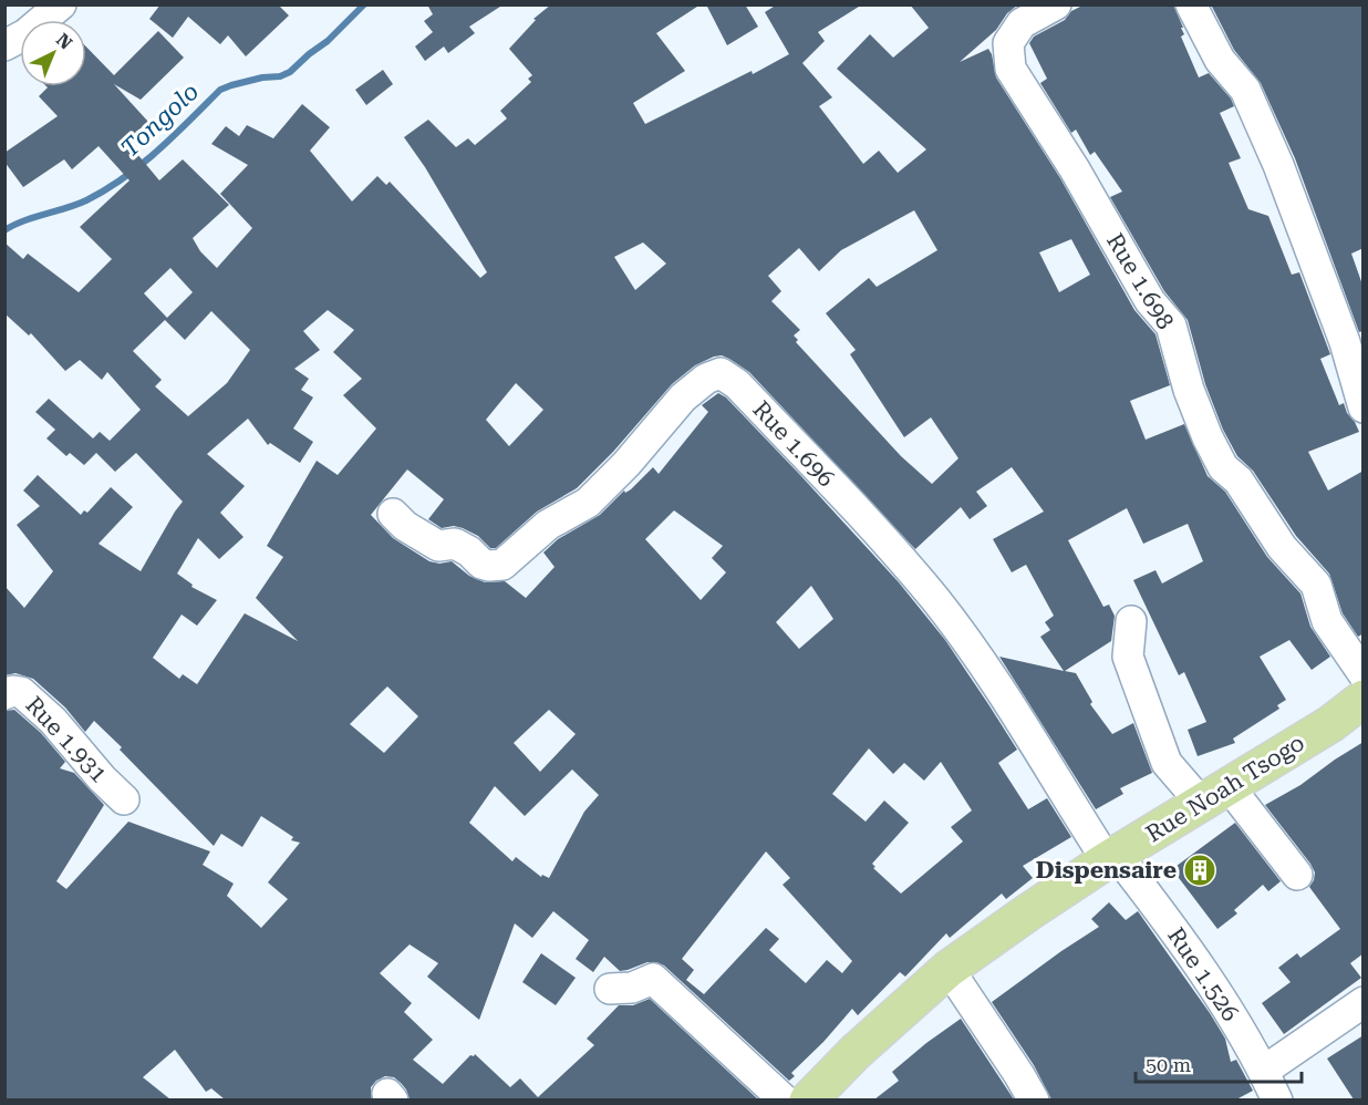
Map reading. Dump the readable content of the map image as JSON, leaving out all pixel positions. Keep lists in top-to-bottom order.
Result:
{
  "streets": {
    "main road": ["Rue Noah Tsogo"],
    "street": [
      "Rue 1.698",
      "Rue 1.696",
      "Rue 1.931",
      "Rue 1.526"
    ]
  },
  "crossings": [
    ["Rue 1.696", "Rue Noah Tsogo"],
    ["Rue 1.696", "Rue 1.526"],
    ["Rue Noah Tsogo", "Rue 1.526"]
  ],
  "water": ["Tongolo"],
  "places": {
    "building": ["Dispensaire"]
  },
  "scale_bar": "50 m",
  "north": "top right"
}
